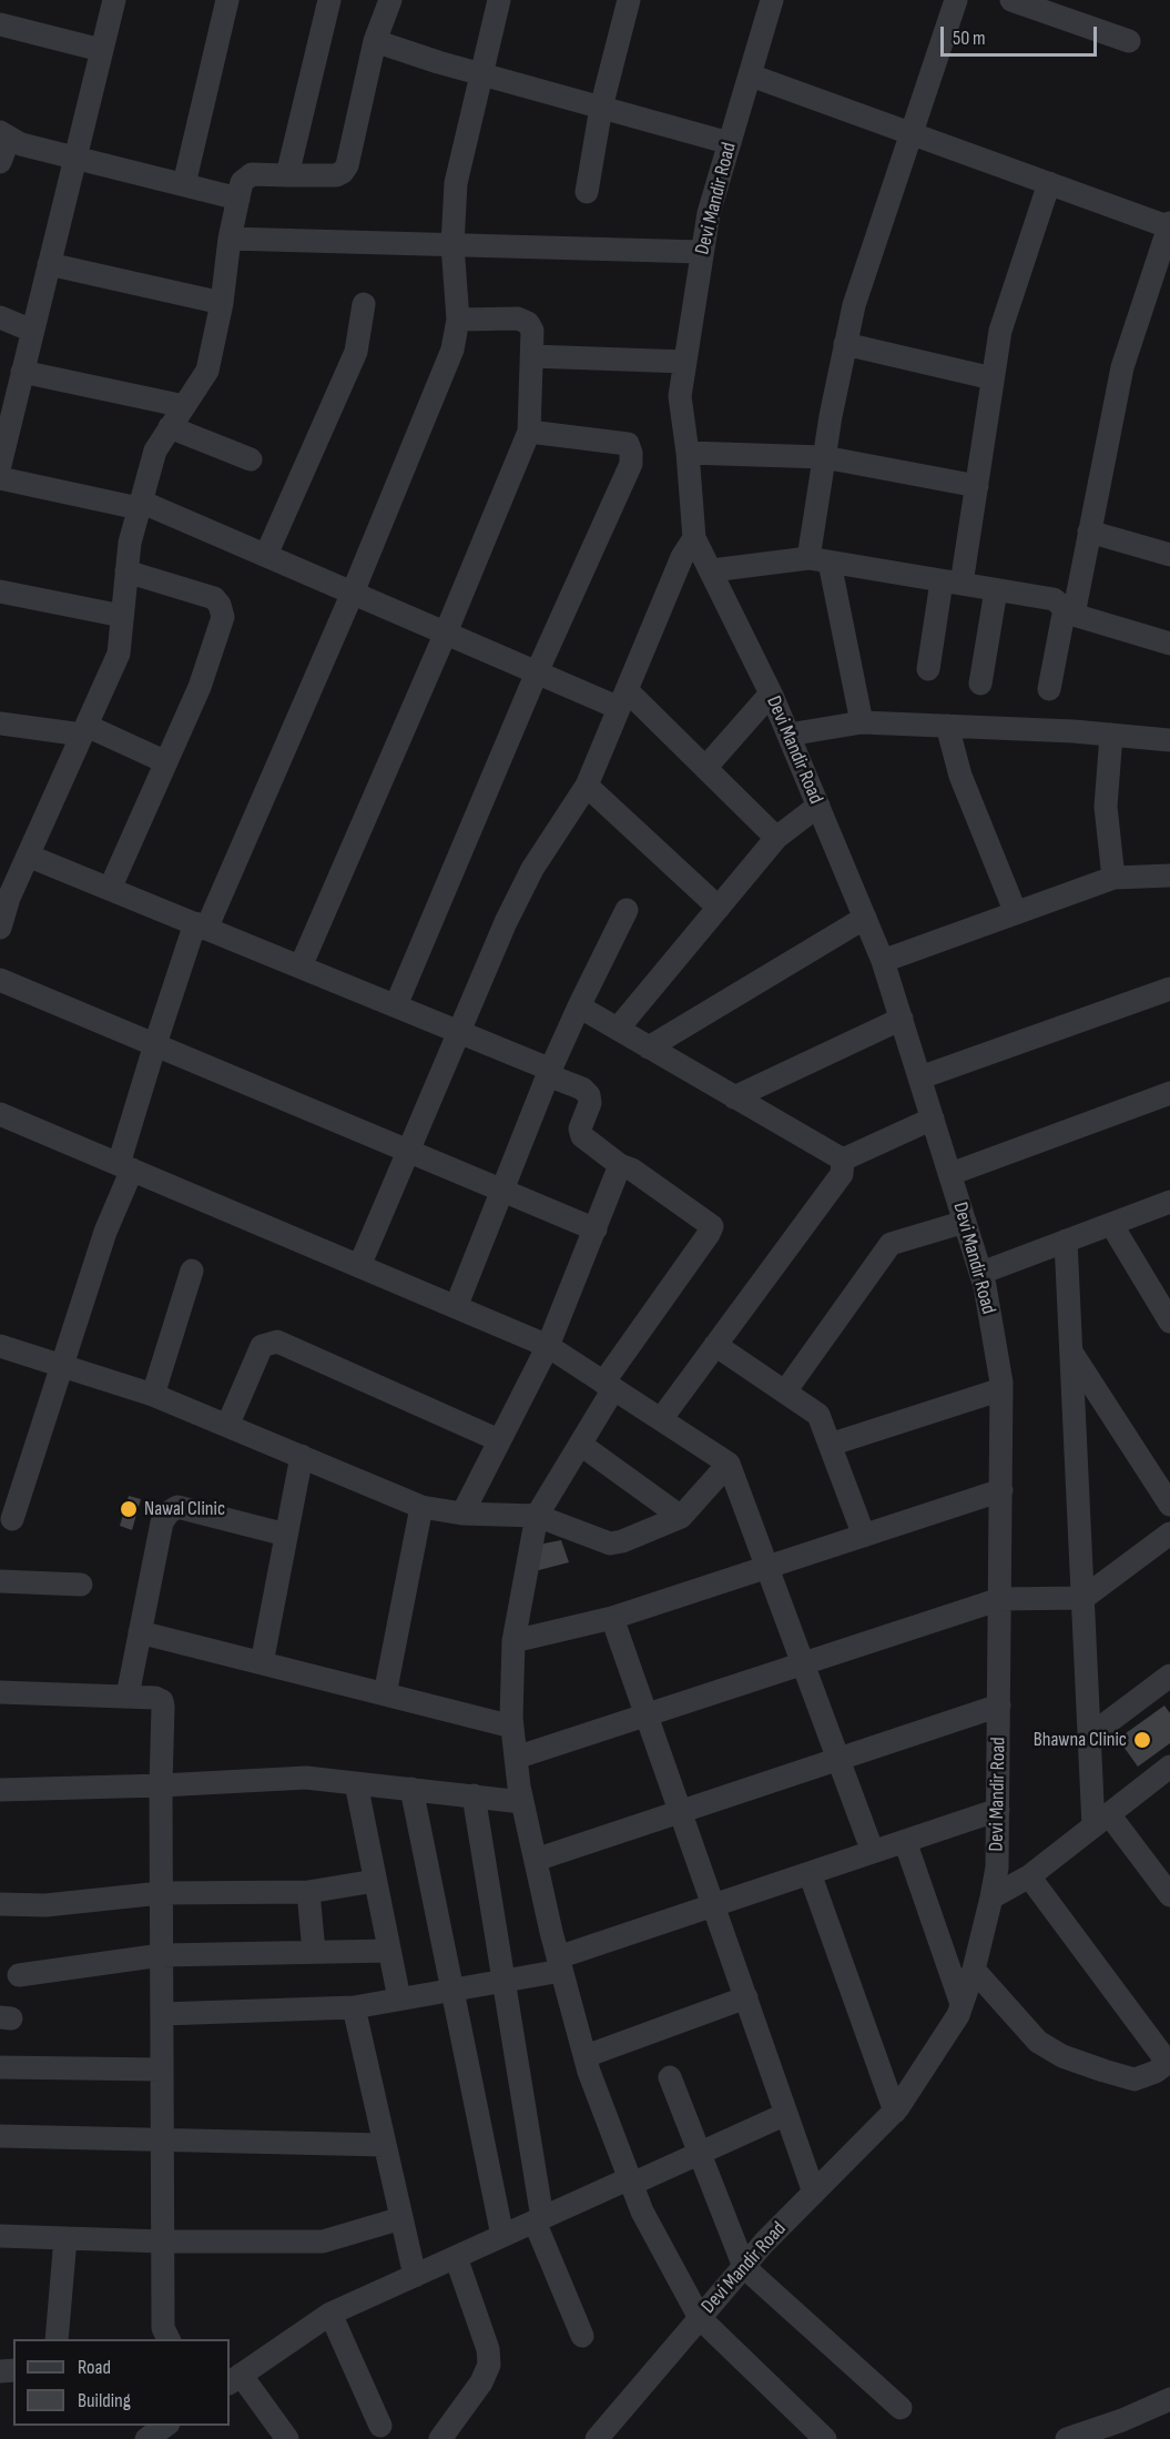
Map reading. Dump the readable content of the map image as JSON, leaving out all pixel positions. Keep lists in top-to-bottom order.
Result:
{
  "streets": {
    "street": ["Devi Mandir Road"]
  },
  "places": ["Nawal Clinic", "Bhawna Clinic"],
  "legend": ["Road", "Building"],
  "scale_bar": "50 m"
}
